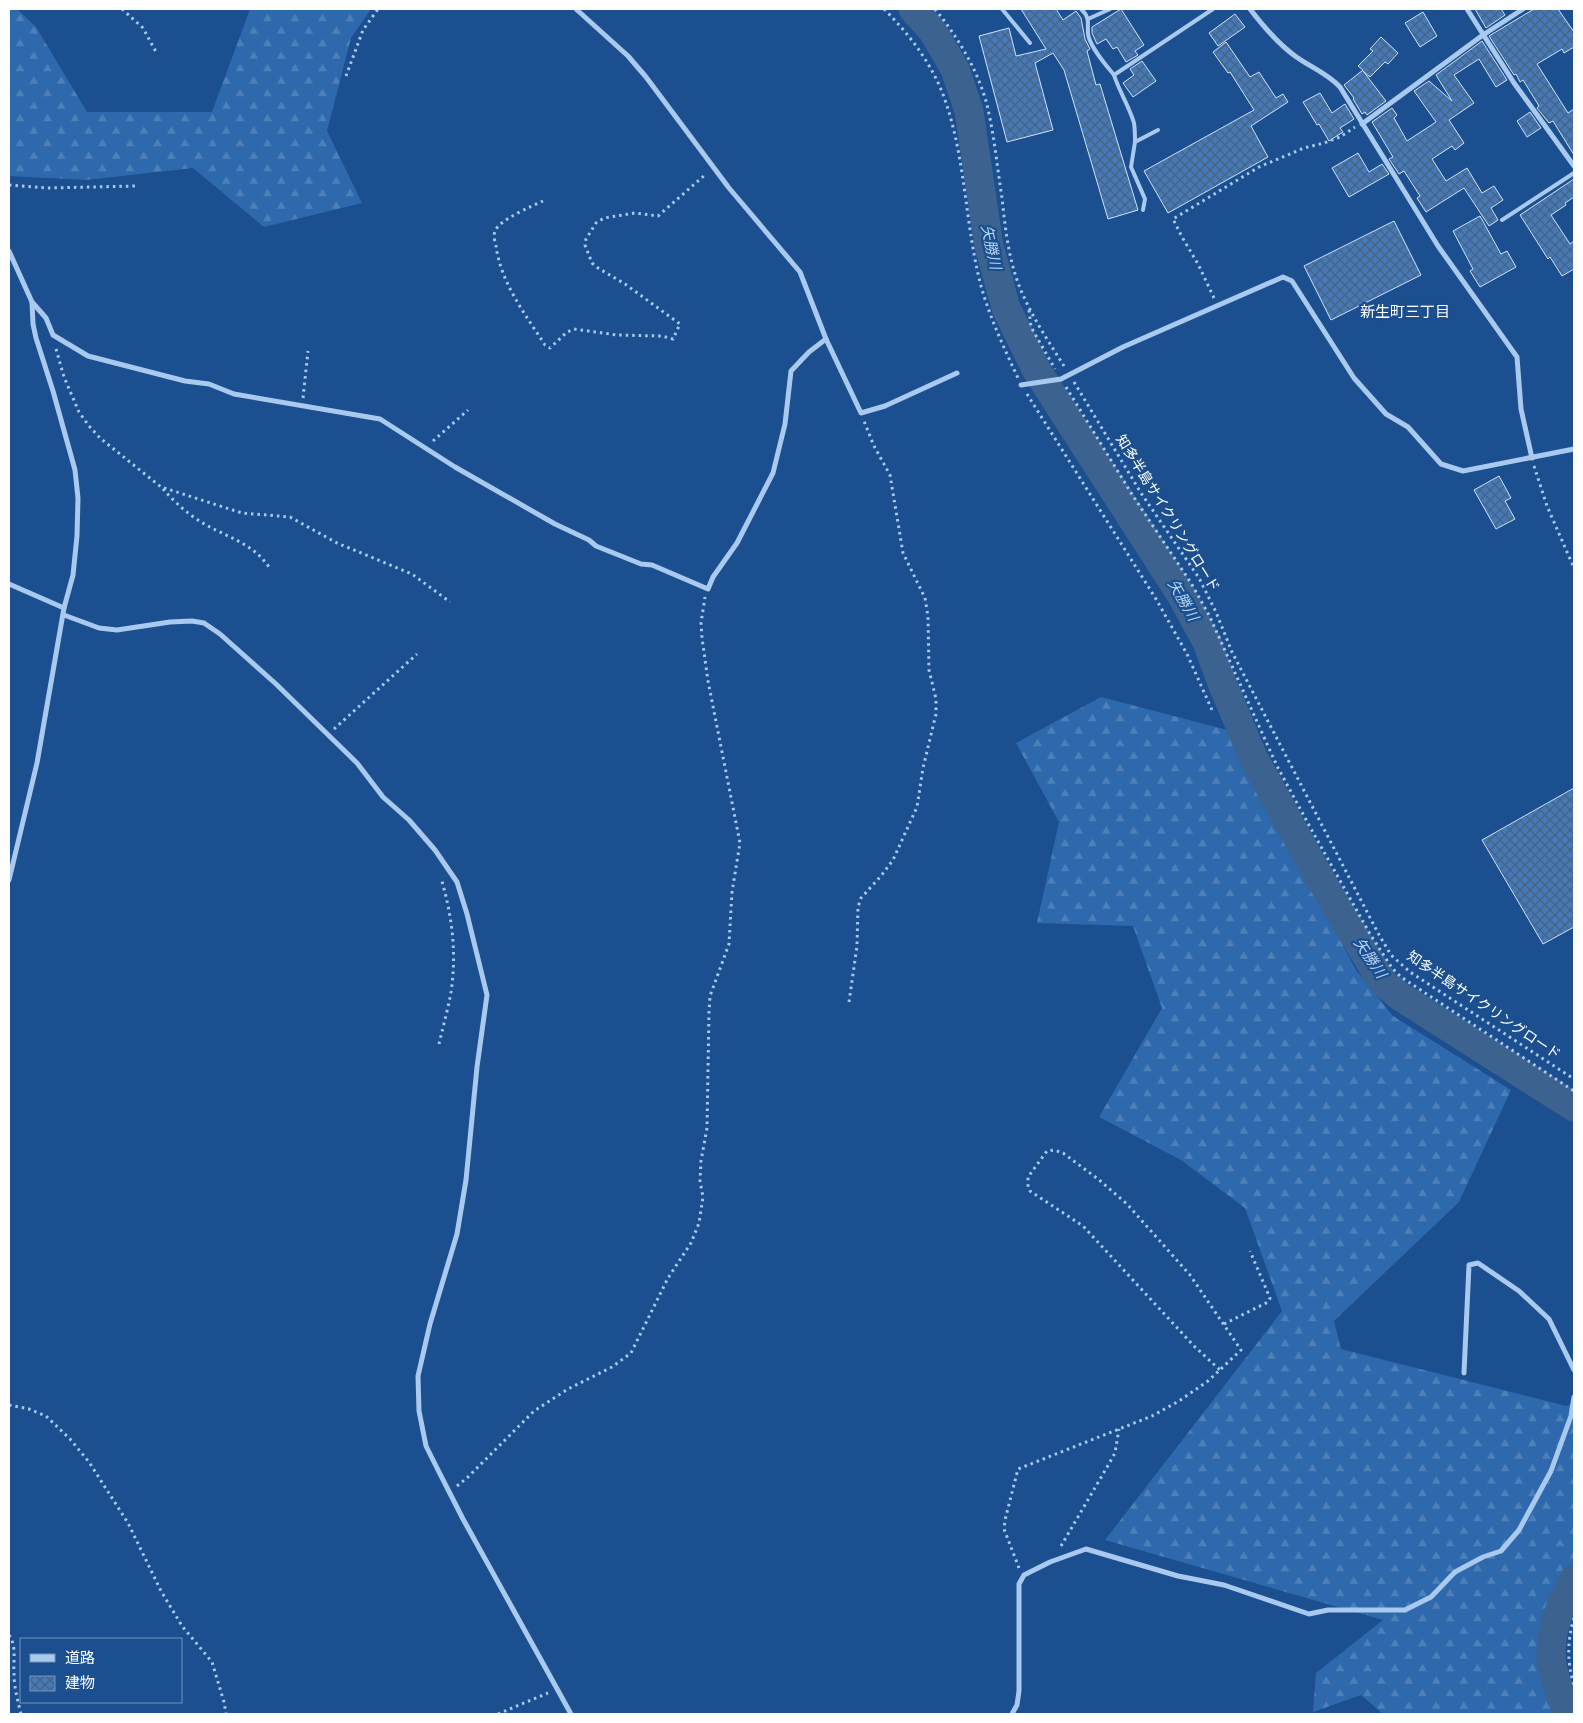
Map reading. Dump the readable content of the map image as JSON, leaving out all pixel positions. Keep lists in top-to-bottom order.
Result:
{
  "streets": {
    "path": ["知多半島サイクリングロード"]
  },
  "districts": ["新生町三丁目"],
  "water": ["矢勝川"],
  "legend": ["道路", "建物"]
}
